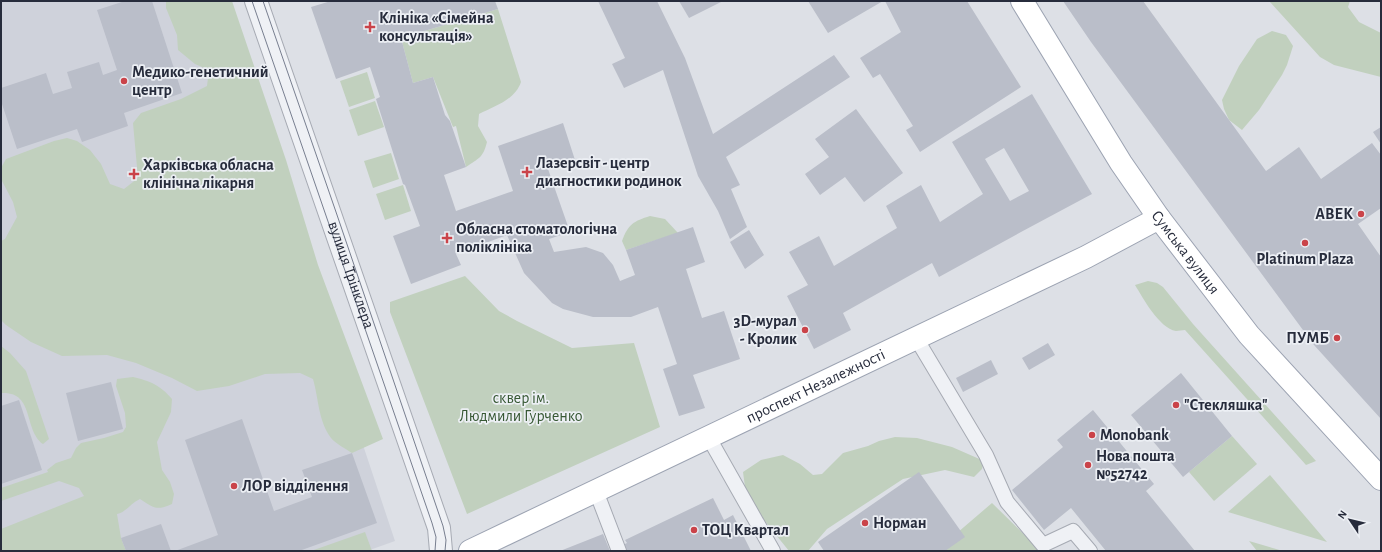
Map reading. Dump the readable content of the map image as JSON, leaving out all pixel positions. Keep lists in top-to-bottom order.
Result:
{
  "streets": {
    "main road": ["Сумська вулиця", "проспект Незалежності"],
    "street": ["вулиця Трінклера"]
  },
  "crossings": [
    ["Сумська вулиця", "проспект Незалежності"]
  ],
  "parks": ["сквер ім. Людмили Гурченко"],
  "places": {
    "health": [
      "Клініка «Сімейна консультація»",
      "Лазерсвіт - центр диагностики родинок",
      "Харківська обласна клінічна лікарня",
      "Обласна стоматологічна поліклініка"
    ],
    "other": [
      "Медико-генетичний центр",
      "АВЕК",
      "Platinum Plaza",
      "3D-мурал - Кролик",
      "ПУМБ",
      "\"Стекляшка\"",
      "Monobank",
      "Нова пошта №52742",
      "ЛОР відділення",
      "Норман",
      "ТОЦ Квартал"
    ]
  },
  "north": "top left"
}
